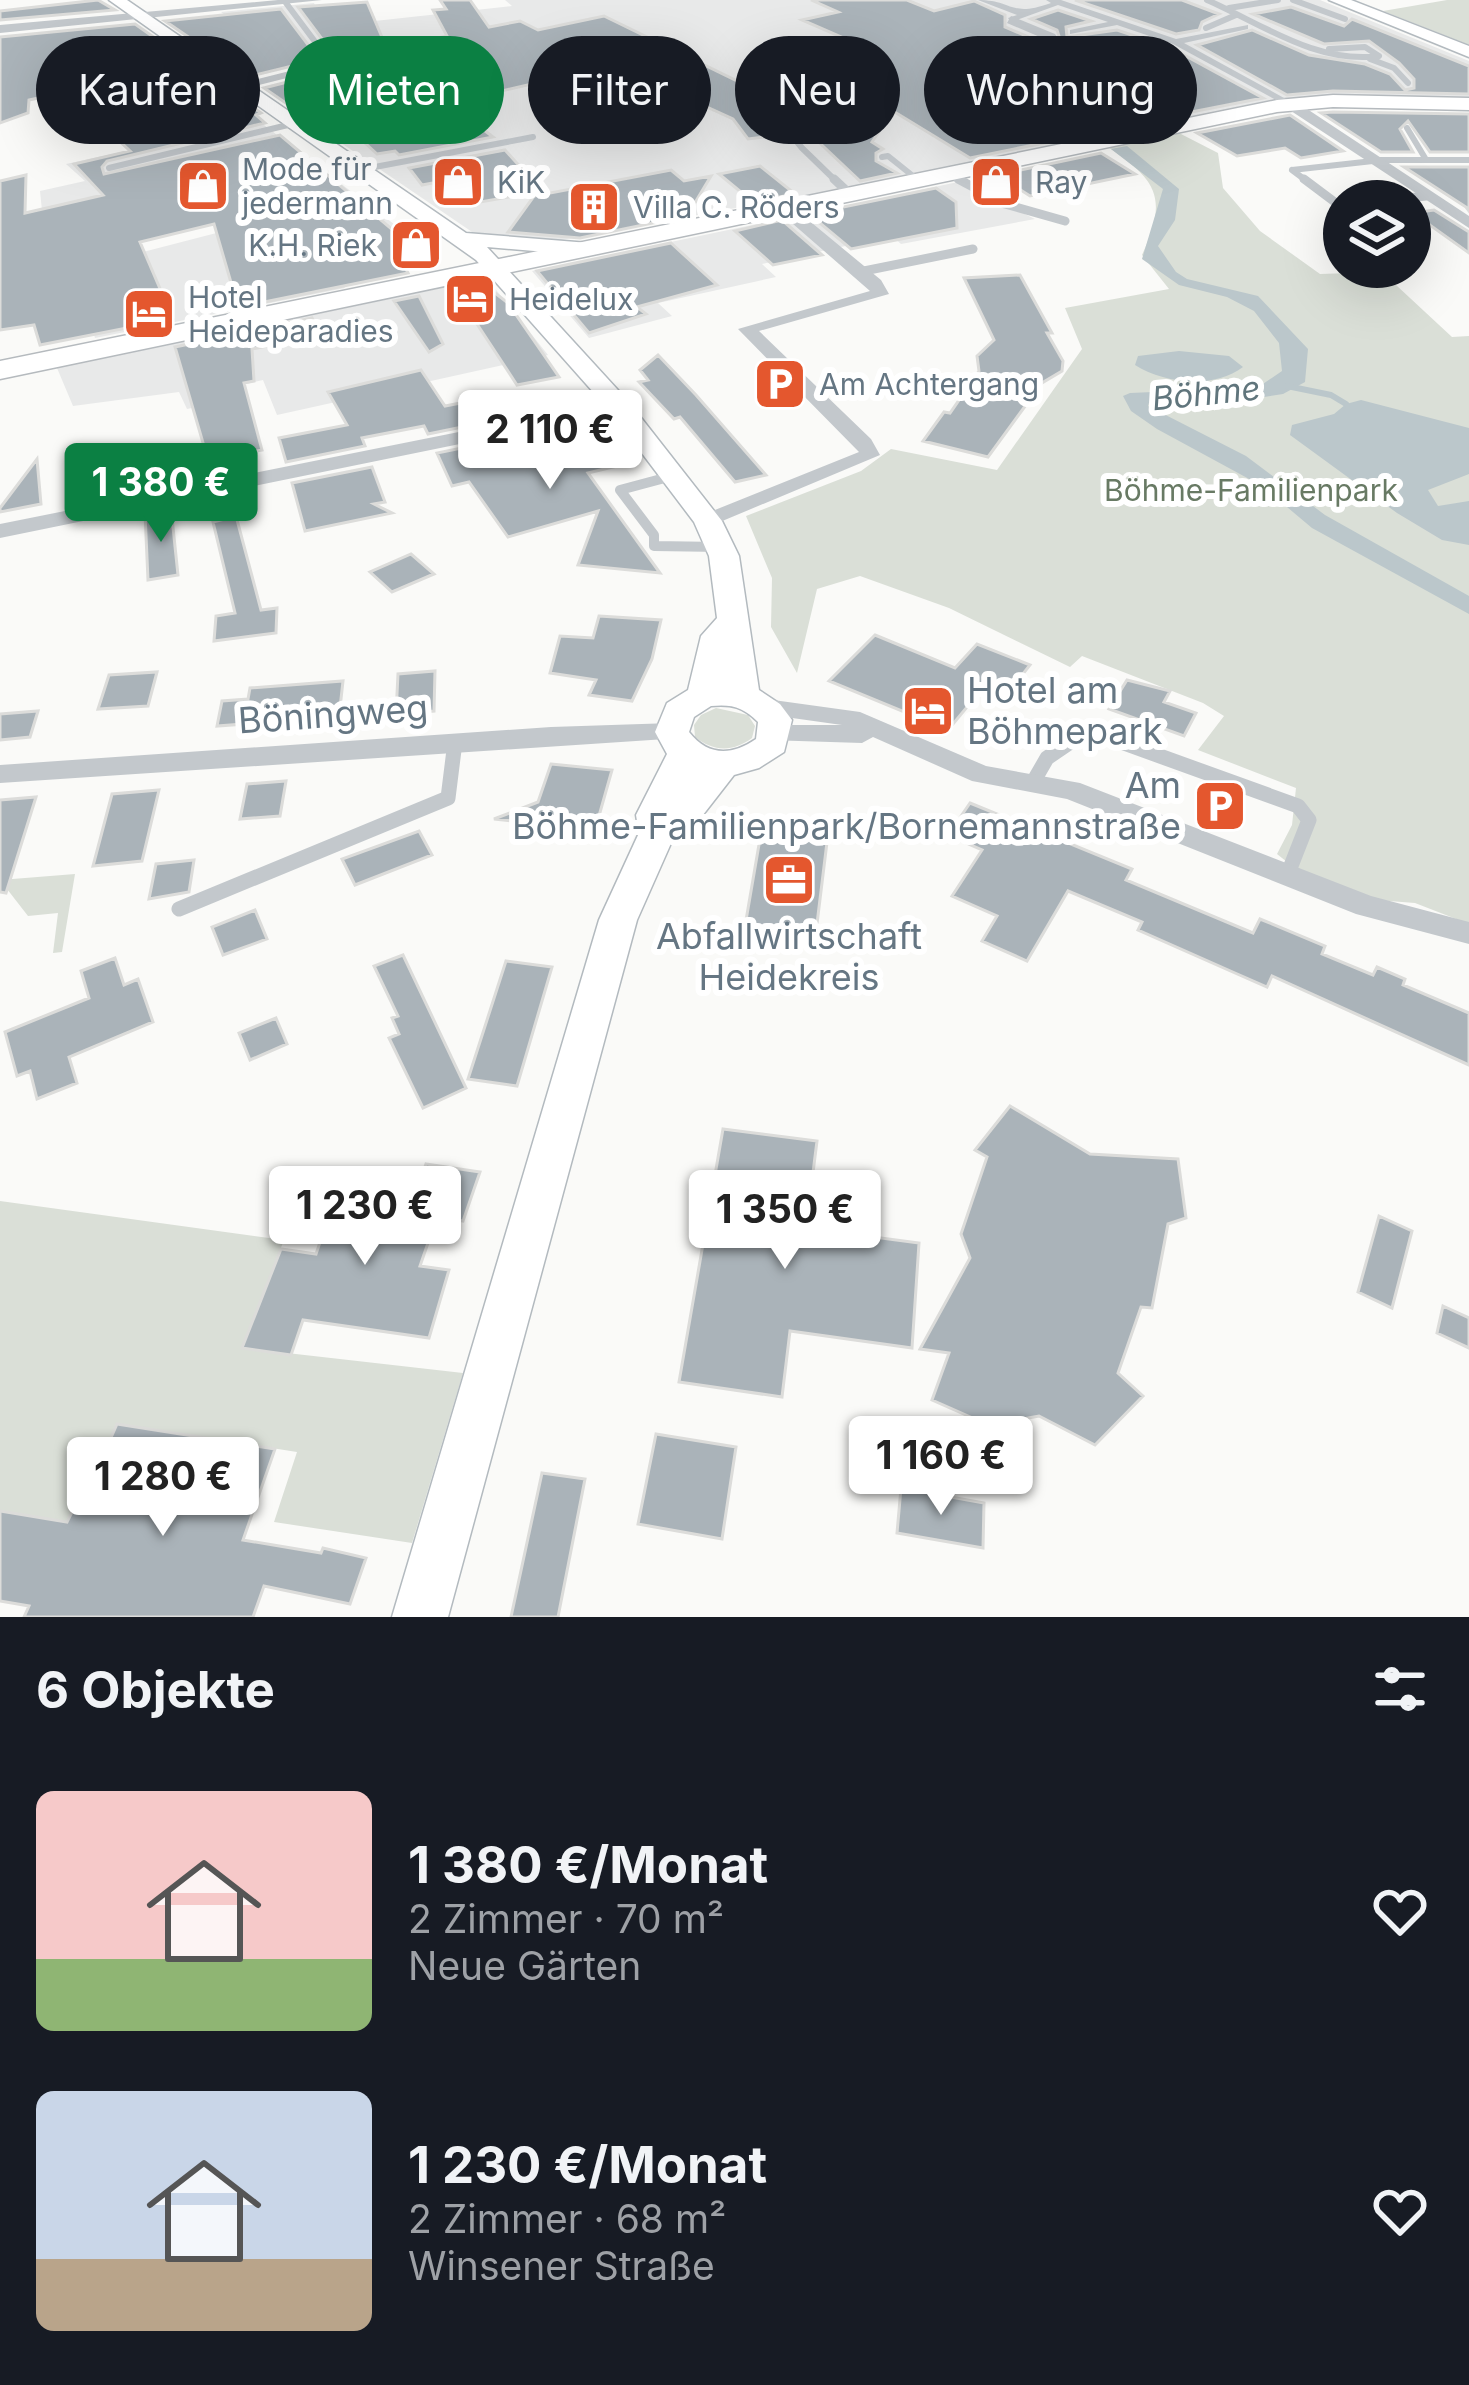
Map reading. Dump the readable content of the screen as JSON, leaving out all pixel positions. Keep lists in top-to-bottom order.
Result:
{
  "streets": {
    "street": ["Böningweg"]
  },
  "water": ["Böhme"],
  "parks": ["Böhme-Familienpark"],
  "places": {
    "shop": [
      "KiK",
      "Ray",
      "Mode für jedermann",
      "K.H. Riek"
    ],
    "building": ["Villa C. Röders"],
    "hotel": ["Heidelux", "Hotel Heideparadies", "Hotel am Böhmepark"],
    "parking": ["Am Achtergang", "Am Böhme-Familienpark/Bornemannstraße"],
    "office": ["Abfallwirtschaft Heidekreis"]
  },
  "page": {
    "chip": [
      "Kaufen",
      "Mieten",
      "Filter",
      "Neu",
      "Wohnung"
    ],
    "price": [
      "2 110 €",
      "1 380 €",
      "1 230 €",
      "1 350 €",
      "1 160 €",
      "1 280 €"
    ],
    "heading": "6 Objekte",
    "list": [
      {
        "name": "1 380 €/Monat",
        "note": "2 Zimmer · 70 m² · Neue Gärten"
      },
      {
        "name": "1 230 €/Monat",
        "note": "2 Zimmer · 68 m² · Winsener Straße"
      }
    ]
  }
}
